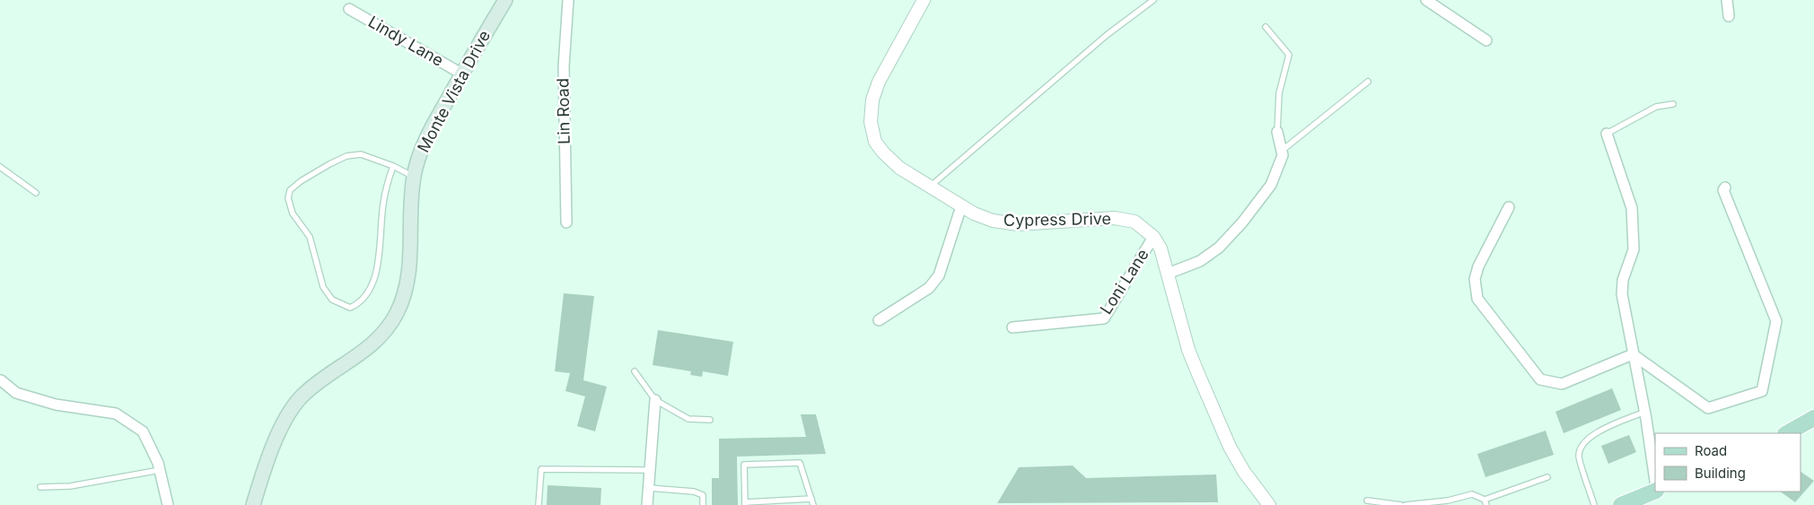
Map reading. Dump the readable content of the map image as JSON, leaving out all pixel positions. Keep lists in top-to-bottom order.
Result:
{
  "streets": {
    "main road": ["Monte Vista Drive"],
    "street": [
      "Lindy Lane",
      "Lin Road",
      "Cypress Drive",
      "Loni Lane"
    ]
  },
  "crossings": [
    ["Lindy Lane", "Monte Vista Drive"],
    ["Cypress Drive", "Loni Lane"]
  ],
  "legend": ["Road", "Building"]
}
